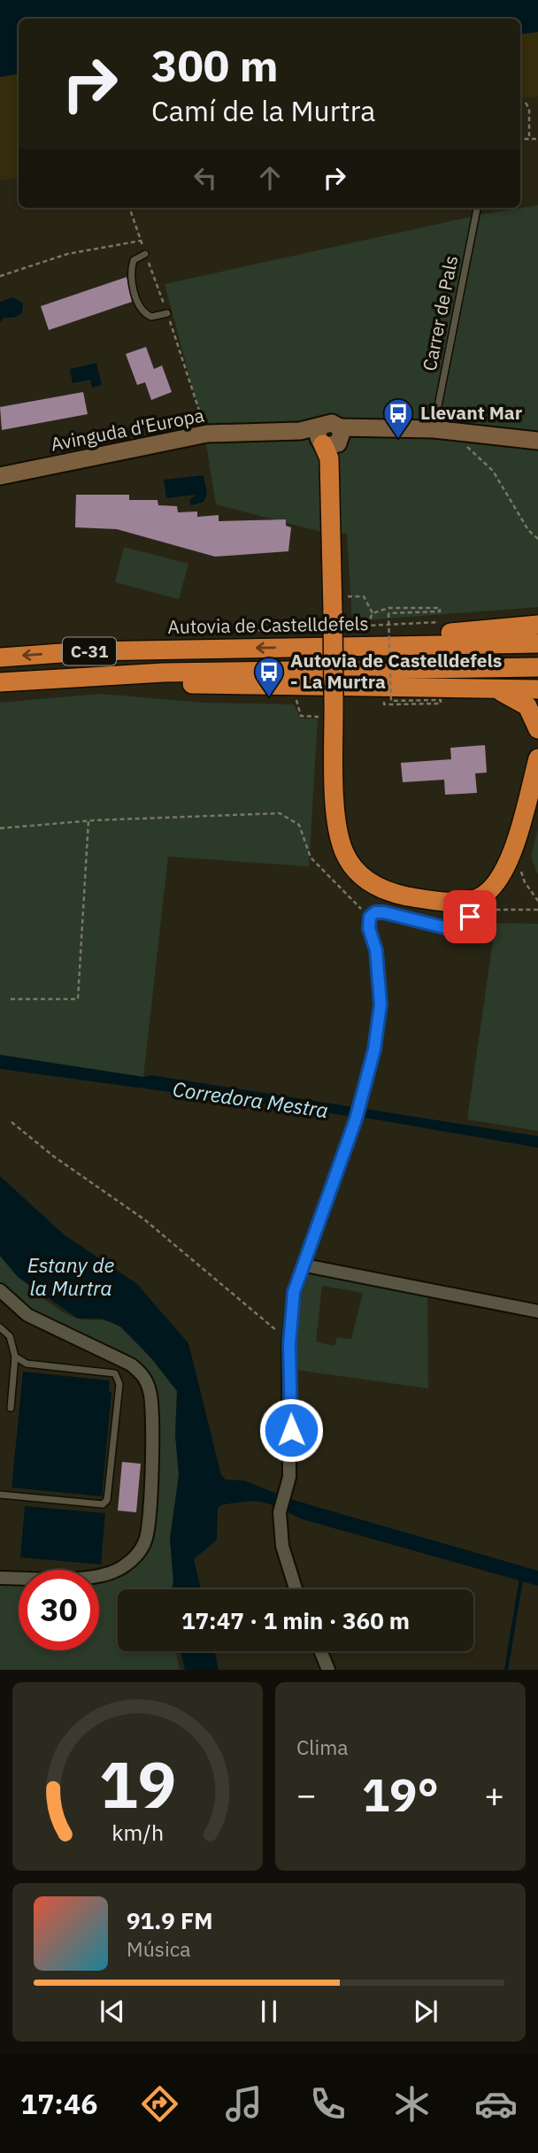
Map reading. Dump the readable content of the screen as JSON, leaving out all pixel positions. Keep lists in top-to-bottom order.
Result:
{
  "streets": {
    "highway": ["Autovia de Castelldefels", "C-31"],
    "street": ["Avinguda d'Europa"],
    "lane": ["Carrer de Pals"]
  },
  "crossings": [
    ["Carrer de Pals", "Avinguda d'Europa"]
  ],
  "water": ["Corredora Mestra", "Estany de la Murtra"],
  "places": {
    "bus stop": ["Llevant Mar", "Autovia de Castelldefels - La Murtra"]
  },
  "page": {
    "turn": ["300 m", "Camí de la Murtra"],
    "limit": "30",
    "trip": "17:47 · 1 min · 360 m",
    "tile": "Clima",
    "heat": ["−", "19°", "+"],
    "song": ["91.9 FM", "Música"],
    "tabs": "17:46",
    "gauge": ["19", "km/h"]
  }
}
